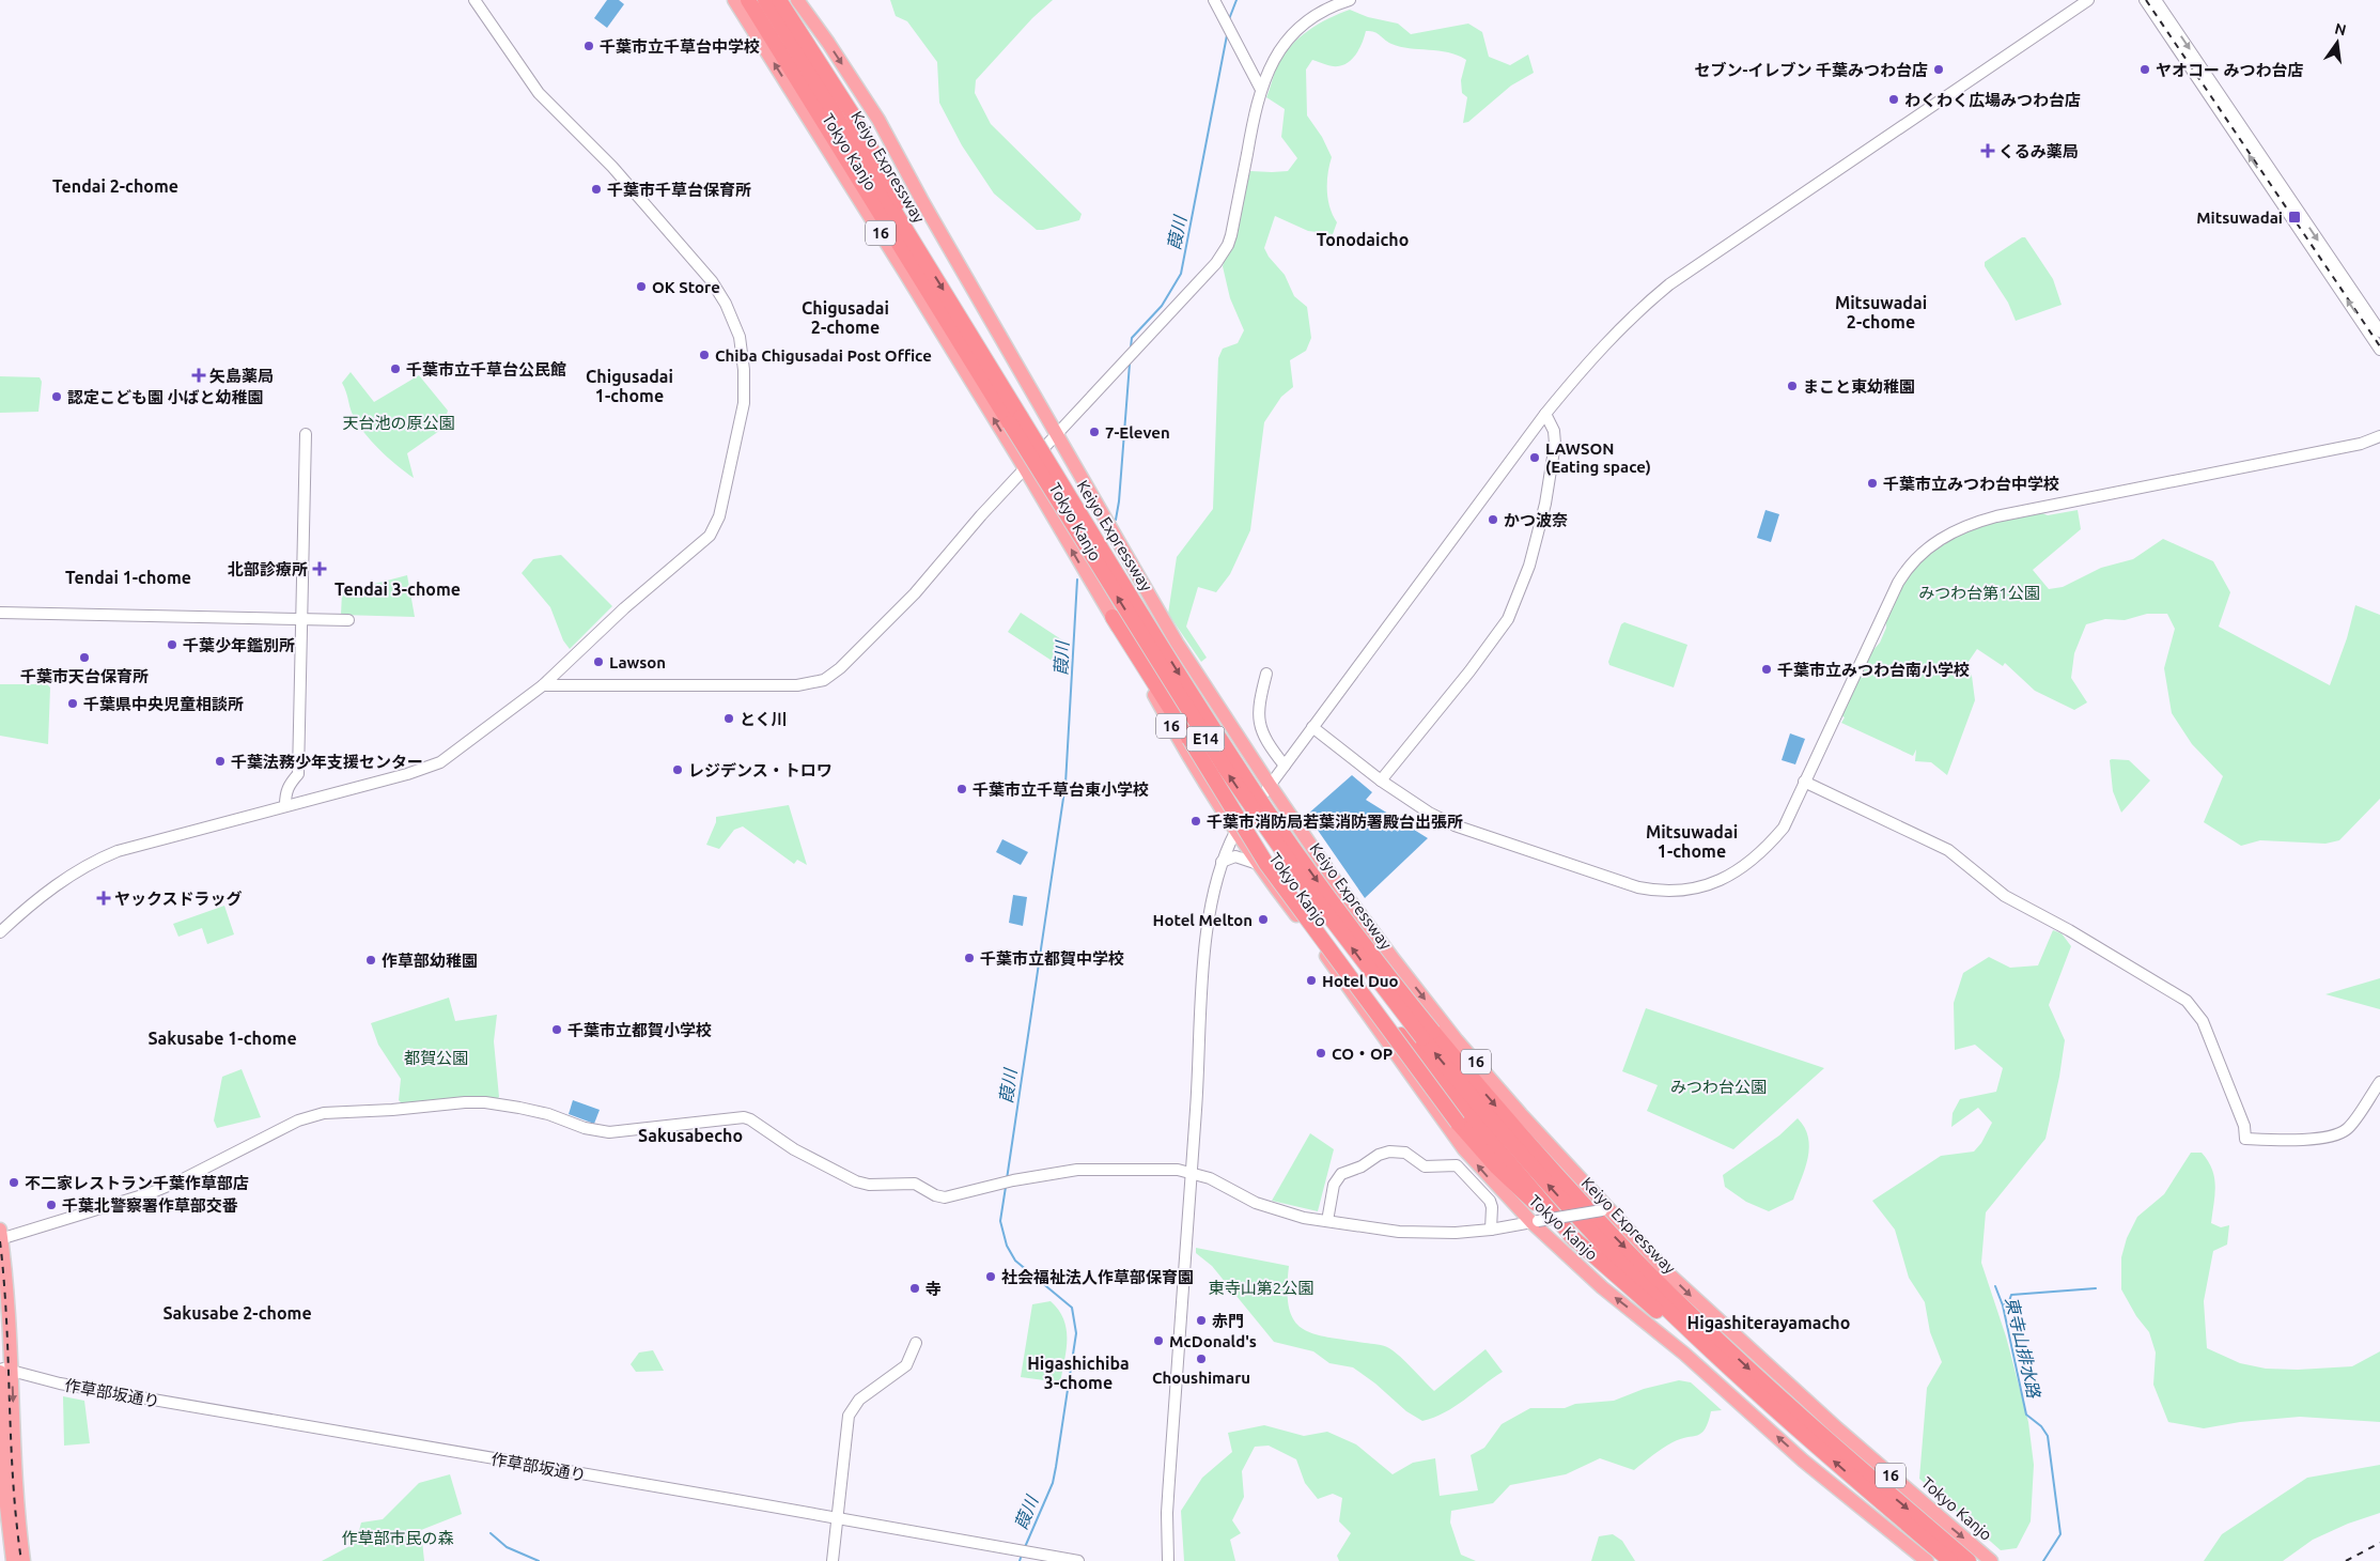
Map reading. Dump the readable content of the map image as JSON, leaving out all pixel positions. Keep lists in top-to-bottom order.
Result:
{
  "streets": {
    "highway": [
      "Tokyo Kanjo",
      "Keiyo Expressway",
      "16",
      "E14"
    ],
    "street": ["作草部坂通り"]
  },
  "districts": [
    "Tendai 2-chome",
    "Tonodaicho",
    "Mitsuwadai 2-chome",
    "Chigusadai 2-chome",
    "Chigusadai 1-chome",
    "Tendai 1-chome",
    "Tendai 3-chome",
    "Mitsuwadai 1-chome",
    "Sakusabe 1-chome",
    "Sakusabecho",
    "Sakusabe 2-chome",
    "Higashiterayamacho",
    "Higashichiba 3-chome"
  ],
  "water": ["葭川", "東寺山排水路"],
  "parks": [
    "天台池の原公園",
    "みつわ台第1公園",
    "都賀公園",
    "みつわ台公園",
    "東寺山第2公園",
    "作草部市民の森"
  ],
  "places": {
    "other": [
      "千葉市立千草台中学校",
      "セブン-イレブン 千葉みつわ台店",
      "ヤオコー みつわ台店",
      "わくわく広場みつわ台店",
      "千葉市千草台保育所",
      "OK Store",
      "Chiba Chigusadai Post Office",
      "千葉市立千草台公民館",
      "まこと東幼稚園",
      "認定こども園 小ばと幼稚園",
      "7-Eleven",
      "LAWSON (Eating space)",
      "千葉市立みつわ台中学校",
      "かつ波奈",
      "千葉少年鑑別所",
      "千葉市天台保育所",
      "Lawson",
      "千葉市立みつわ台南小学校",
      "千葉県中央児童相談所",
      "とく川",
      "千葉法務少年支援センター",
      "レジデンス・トロワ",
      "千葉市立千草台東小学校",
      "千葉市消防局若葉消防署殿台出張所",
      "Hotel Melton",
      "千葉市立都賀中学校",
      "作草部幼稚園",
      "Hotel Duo",
      "千葉市立都賀小学校",
      "CO・OP",
      "不二家レストラン千葉作草部店",
      "千葉北警察署作草部交番",
      "社会福祉法人作草部保育園",
      "寺",
      "赤門",
      "McDonald's",
      "Choushimaru"
    ],
    "health": [
      "くるみ薬局",
      "矢島薬局",
      "北部診療所",
      "ヤックスドラッグ"
    ],
    "transit": ["Mitsuwadai"]
  },
  "north": "top"
}
